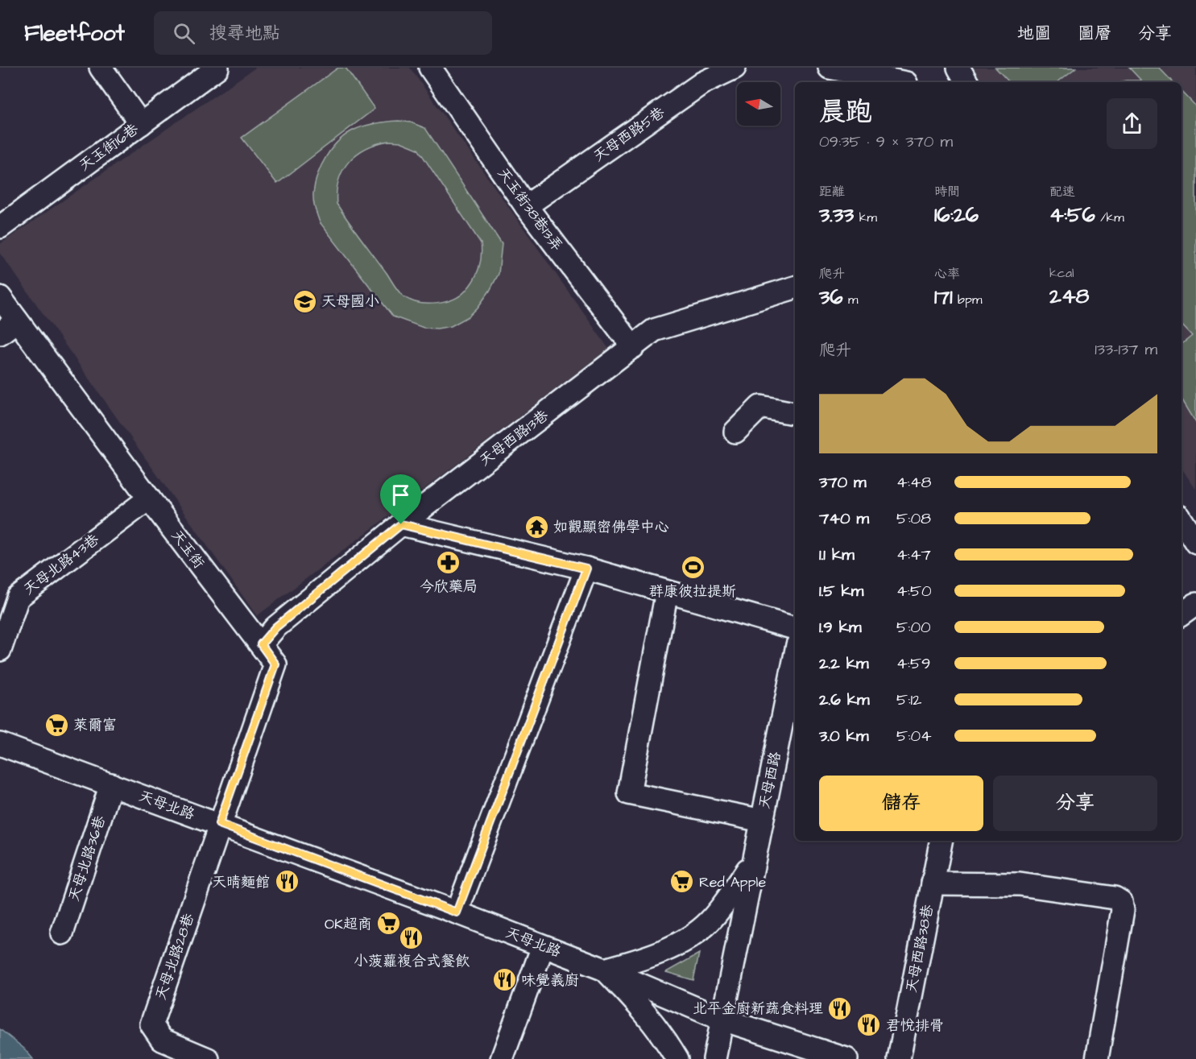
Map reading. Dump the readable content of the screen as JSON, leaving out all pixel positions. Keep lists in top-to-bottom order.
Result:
{
  "streets": {
    "street": [
      "天母西路5巷",
      "天玉街16巷",
      "天玉街38巷13弄",
      "天母西路13巷",
      "天玉街",
      "天母北路43巷",
      "天母西路",
      "天母北路",
      "天母北路36巷",
      "天母西路38巷",
      "天母北路28巷"
    ]
  },
  "crossings": [
    ["天母西路5巷", "天玉街38巷13弄"],
    ["天玉街38巷13弄", "天母西路13巷"],
    ["天母西路13巷", "天玉街"],
    ["天玉街", "天母北路43巷"],
    ["天玉街", "天母北路"],
    ["天玉街", "天母北路28巷"],
    ["天母西路", "天母北路"],
    ["天母北路", "天母北路36巷"],
    ["天母北路", "天母北路28巷"]
  ],
  "places": {
    "school or university": ["天母國小"],
    "temple": ["如觀顯密佛學中心"],
    "pharmacy": ["今欣藥局"],
    "sports": ["群康彼拉提斯"],
    "supermarket": ["萊爾富", "Red Apple", "OK超商"],
    "restaurant": [
      "天晴麵館",
      "小菠蘿複合式餐飲",
      "味覺義廚",
      "北平金廚新蔬食料理",
      "君悅排骨"
    ]
  },
  "north": "left",
  "page": {
    "header": "Fleetfoot",
    "search": "搜尋地點",
    "nav": ["地圖", "圖層", "分享"],
    "heading": ["晨跑", "09:35 · 9 × 370 m"],
    "stats": [
      ["距離", "3.33 km"],
      ["時間", "16:26"],
      ["配速", "4:56 /km"],
      ["爬升", "36 m"],
      ["心率", "171 bpm"],
      ["kcal", "248"]
    ],
    "chart": ["爬升", "133–137 m"],
    "list": [
      {
        "name": "370 m",
        "note": "4:48"
      },
      {
        "name": "740 m",
        "note": "5:08"
      },
      {
        "name": "1.1 km",
        "note": "4:47"
      },
      {
        "name": "1.5 km",
        "note": "4:50"
      },
      {
        "name": "1.9 km",
        "note": "5:00"
      },
      {
        "name": "2.2 km",
        "note": "4:59"
      },
      {
        "name": "2.6 km",
        "note": "5:12"
      },
      {
        "name": "3.0 km",
        "note": "5:04"
      }
    ],
    "buttons": ["儲存", "分享"]
  }
}
